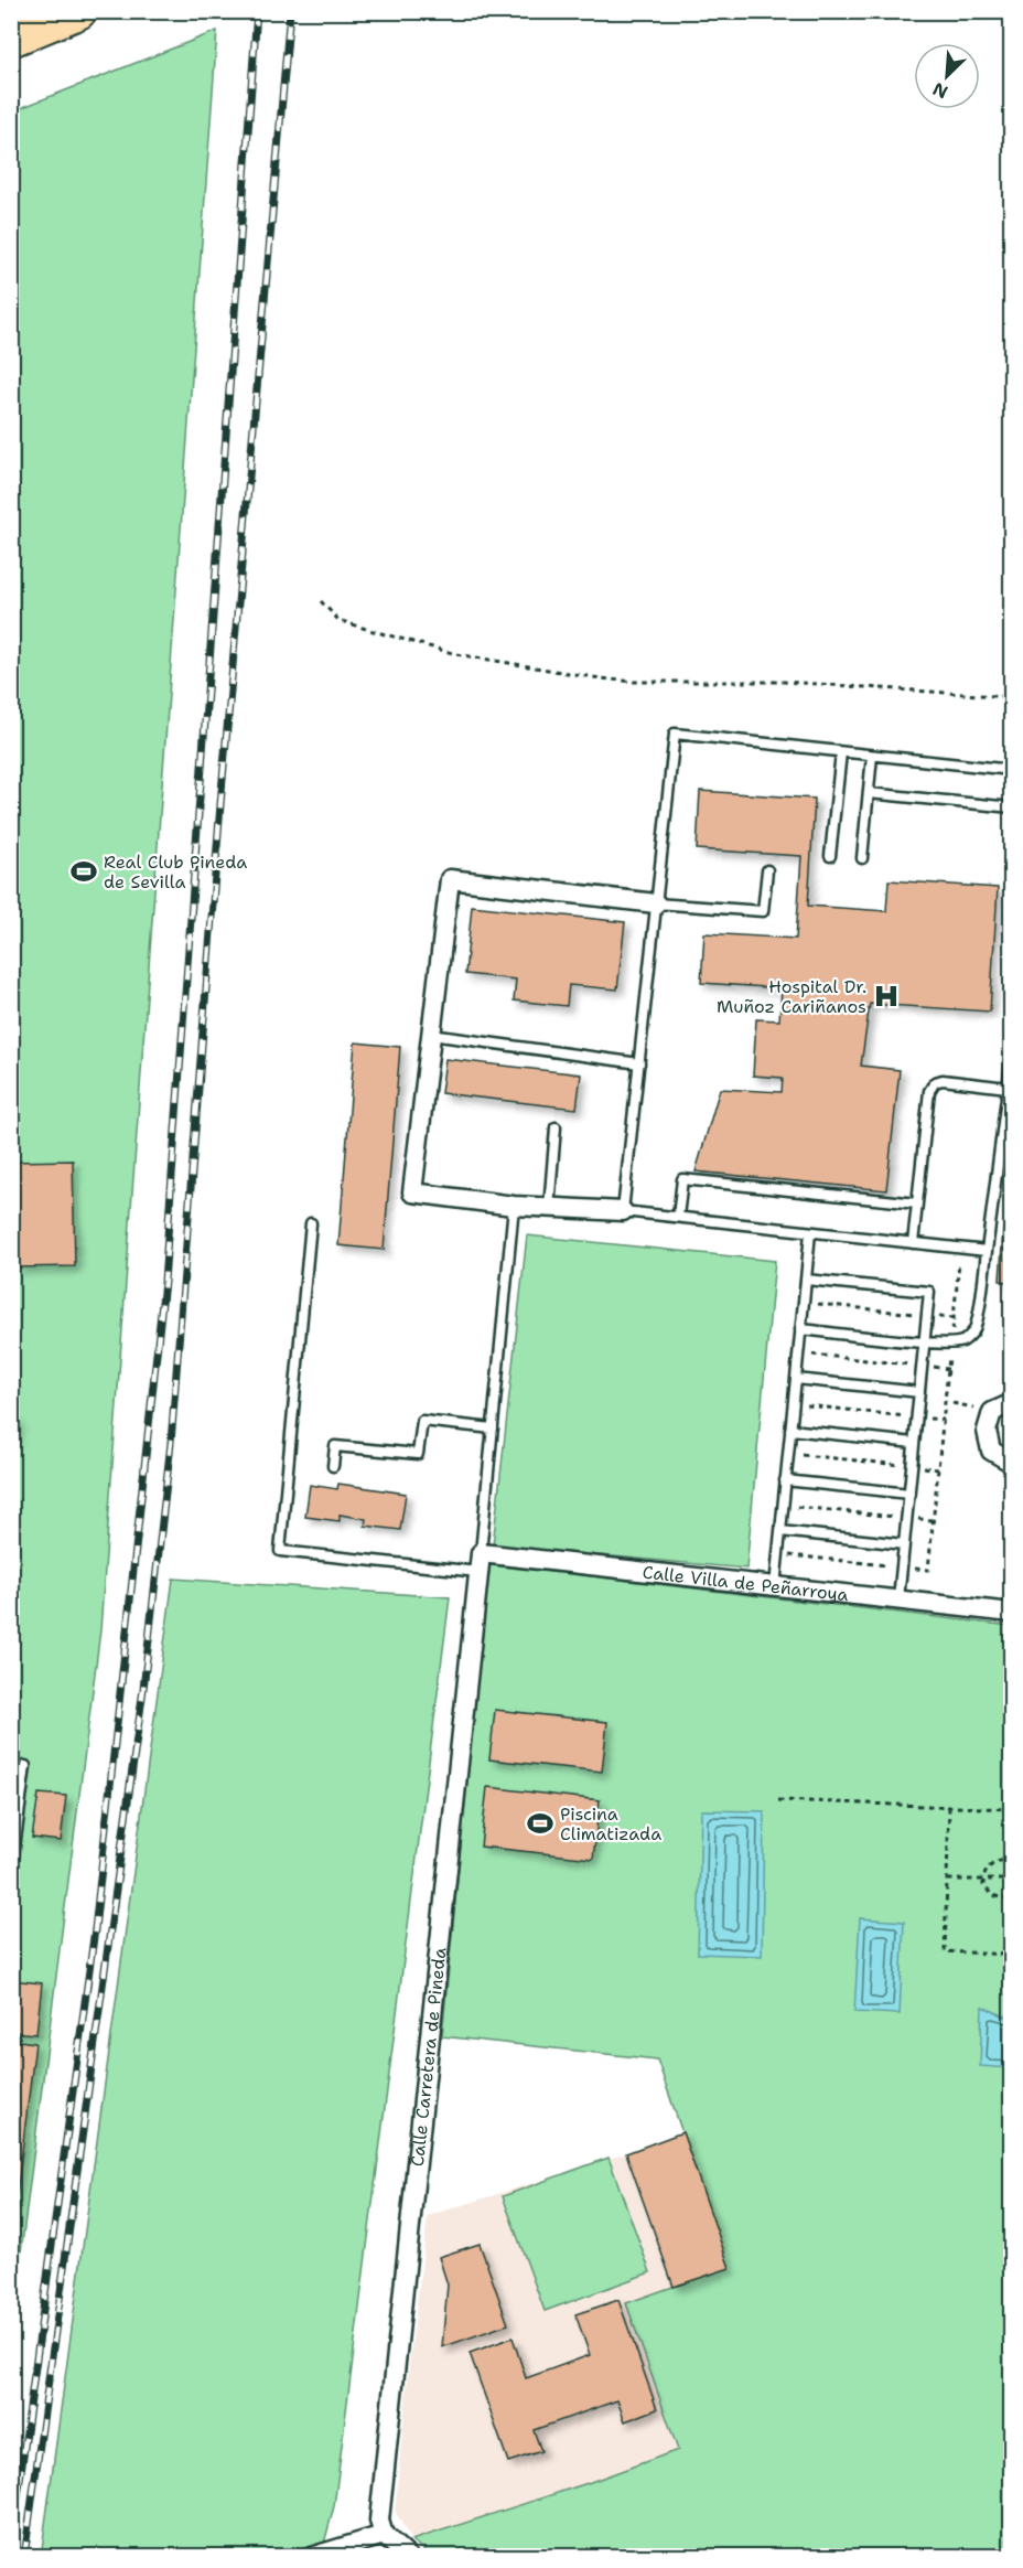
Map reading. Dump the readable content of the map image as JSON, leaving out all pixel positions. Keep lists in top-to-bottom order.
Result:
{
  "streets": {
    "street": ["Calle Villa de Peñarroya", "Calle Carretera de Pineda"]
  },
  "crossings": [
    ["Calle Villa de Peñarroya", "Calle Carretera de Pineda"]
  ],
  "places": {
    "sports": ["Real Club Pineda de Sevilla", "Piscina Climatizada"],
    "hospital": ["Hospital Dr. Muñoz Cariñanos"]
  },
  "north": "bottom left"
}
